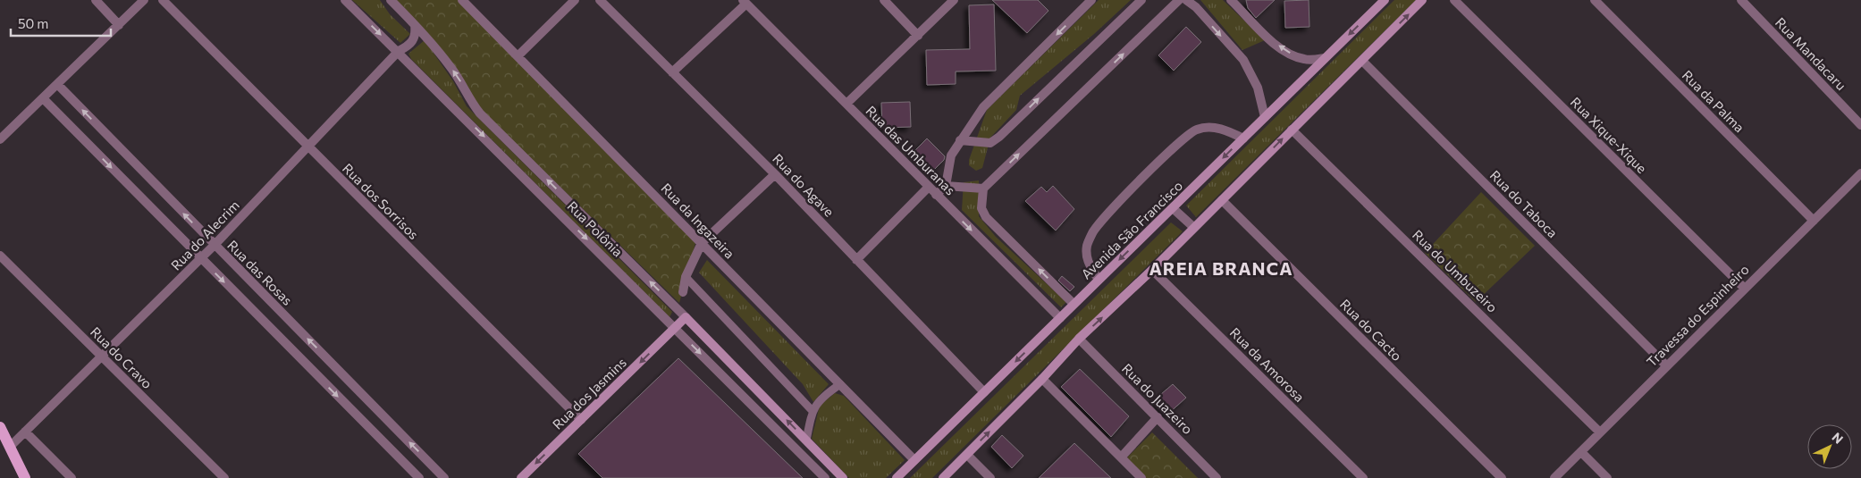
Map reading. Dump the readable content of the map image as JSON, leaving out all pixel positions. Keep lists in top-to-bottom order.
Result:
{
  "streets": {
    "main road": ["Rua Polônia", "Avenida São Francisco", "Rua dos Jasmins"],
    "street": [
      "Rua Mandacaru",
      "Rua da Palma",
      "Rua Xique-Xique",
      "Rua das Umburanas",
      "Rua do Agave",
      "Rua dos Sorrisos",
      "Rua do Taboca",
      "Rua da Ingazeira",
      "Rua do Alecrim",
      "Rua do Umbuzeiro",
      "Rua das Rosas",
      "Travessa do Espinheiro",
      "Rua do Cacto",
      "Rua do Cravo",
      "Rua da Amorosa",
      "Rua do Juazeiro"
    ]
  },
  "crossings": [
    ["Rua da Palma", "Travessa do Espinheiro"],
    ["Rua Xique-Xique", "Travessa do Espinheiro"],
    ["Rua das Umburanas", "Avenida São Francisco"],
    ["Rua do Agave", "Avenida São Francisco"],
    ["Rua dos Sorrisos", "Rua do Alecrim"],
    ["Rua dos Sorrisos", "Rua dos Jasmins"],
    ["Rua do Taboca", "Travessa do Espinheiro"],
    ["Rua da Ingazeira", "Avenida São Francisco"],
    ["Rua Polônia", "Rua do Alecrim"],
    ["Rua Polônia", "Rua dos Jasmins"],
    ["Rua do Alecrim", "Rua das Rosas"],
    ["Rua do Alecrim", "Rua do Cravo"],
    ["Rua do Umbuzeiro", "Travessa do Espinheiro"]
  ],
  "one_way": ["Rua dos Jasmins"],
  "districts": ["AREIA BRANCA"],
  "scale_bar": "50 m",
  "north": "top right"
}
